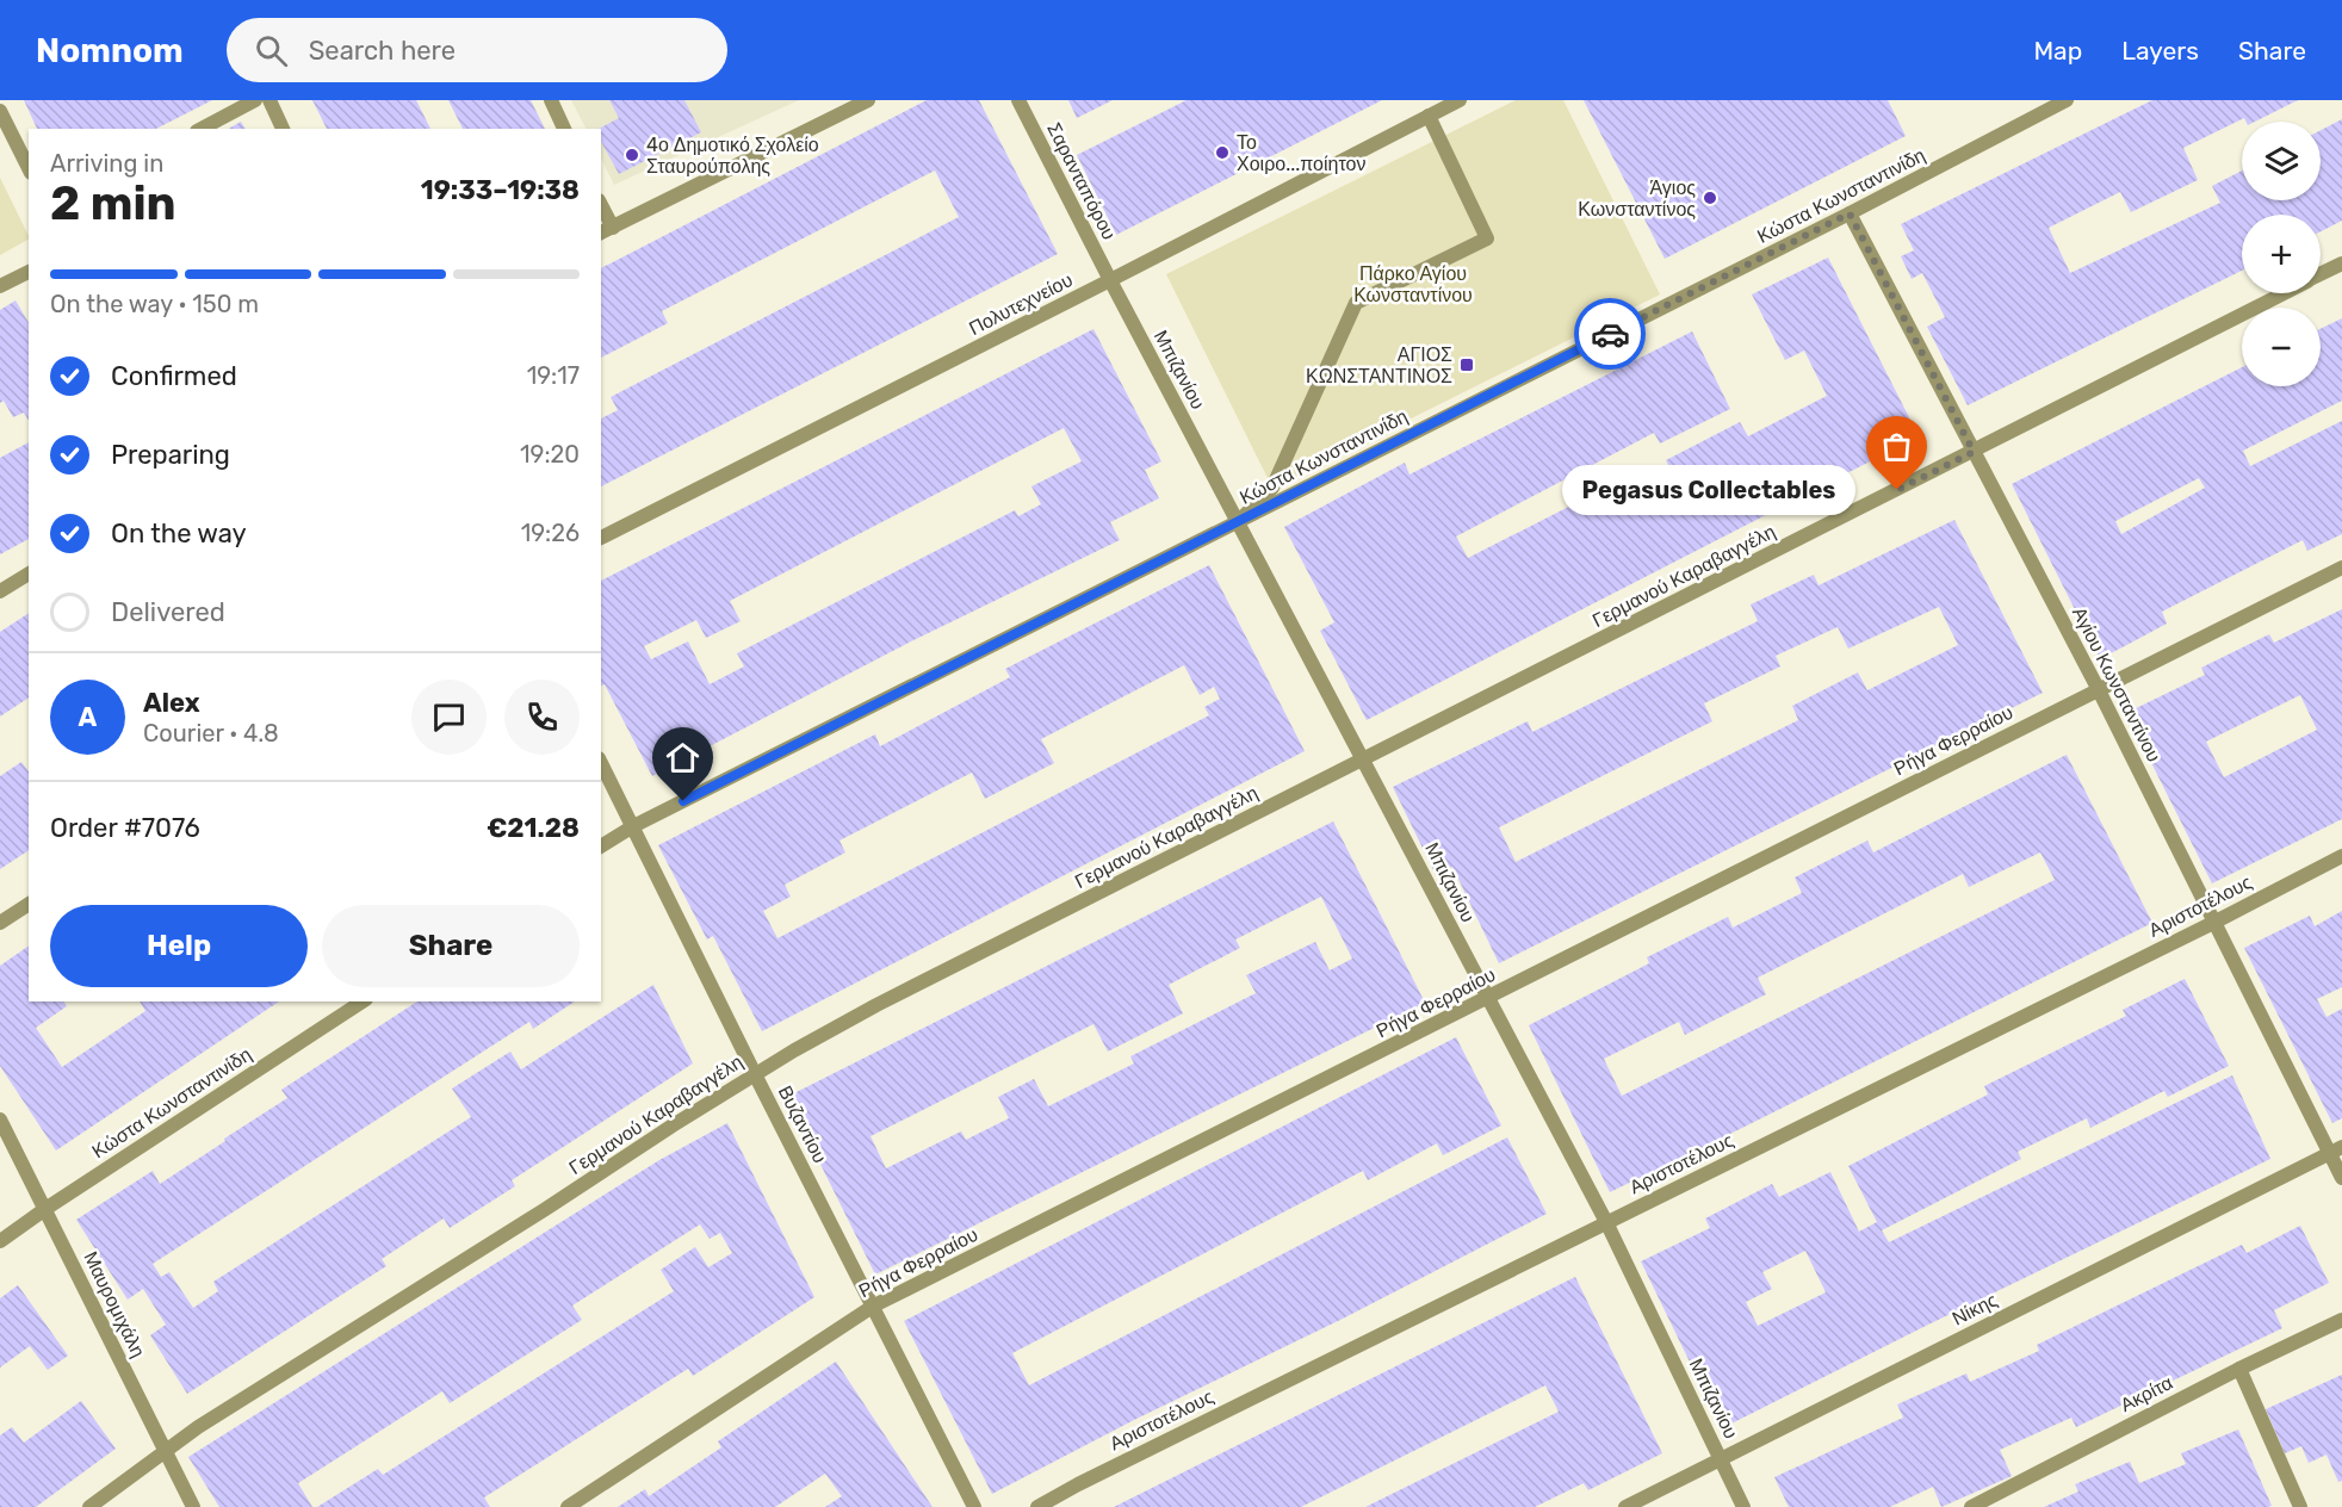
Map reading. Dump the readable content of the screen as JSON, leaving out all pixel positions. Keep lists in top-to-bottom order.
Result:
{
  "streets": {
    "street": [
      "Σαρανταπόρου",
      "Κώστα Κωνσταντινίδη",
      "Πολυτεχνείου",
      "Μπιζανίου",
      "Γερμανού Καραβαγγέλη",
      "Αγίου Κωνσταντίνου",
      "Ρήγα Φερραίου",
      "Αριστοτέλους",
      "Βυζαντίου",
      "Μαυρομιχάλη",
      "Νίκης",
      "Ακρίτα"
    ]
  },
  "crossings": [
    ["Σαρανταπόρου", "Πολυτεχνείου"],
    ["Σαρανταπόρου", "Μπιζανίου"],
    ["Κώστα Κωνσταντινίδη", "Μπιζανίου"],
    ["Κώστα Κωνσταντινίδη", "Αγίου Κωνσταντίνου"],
    ["Κώστα Κωνσταντινίδη", "Βυζαντίου"],
    ["Κώστα Κωνσταντινίδη", "Μαυρομιχάλη"],
    ["Πολυτεχνείου", "Μπιζανίου"],
    ["Μπιζανίου", "Γερμανού Καραβαγγέλη"],
    ["Μπιζανίου", "Ρήγα Φερραίου"],
    ["Μπιζανίου", "Αριστοτέλους"],
    ["Μπιζανίου", "Νίκης"],
    ["Γερμανού Καραβαγγέλη", "Αγίου Κωνσταντίνου"],
    ["Γερμανού Καραβαγγέλη", "Βυζαντίου"],
    ["Γερμανού Καραβαγγέλη", "Μαυρομιχάλη"],
    ["Αγίου Κωνσταντίνου", "Ρήγα Φερραίου"],
    ["Αγίου Κωνσταντίνου", "Αριστοτέλους"],
    ["Αγίου Κωνσταντίνου", "Νίκης"],
    ["Ρήγα Φερραίου", "Βυζαντίου"]
  ],
  "parks": ["Πάρκο Αγίου Κωνσταντίνου"],
  "places": {
    "other": [
      "Το Χοιρο...ποίητον",
      "4ο Δημοτικό Σχολείο Σταυρούπολης",
      "Άγιος Κωνσταντίνος",
      "Pegasus Collectables"
    ],
    "transit": ["ΑΓΙΟΣ ΚΩΝΣΤΑΝΤΙΝΟΣ"]
  },
  "page": {
    "header": "Nomnom",
    "search": "Search here",
    "nav": ["Map", "Layers", "Share"],
    "map_buttons": ["+", "−"],
    "heading": ["2 min", "Arriving in", "19:33–19:38"],
    "panel": [
      "Alex",
      "Courier · 4.8",
      "Order #7076",
      "€21.28"
    ],
    "bar": "On the way · 150 m",
    "list": [
      ["Confirmed", "19:17"],
      ["Preparing", "19:20"],
      ["On the way", "19:26"],
      "Delivered"
    ],
    "bubble": "Pegasus Collectables",
    "round": "A",
    "buttons": ["Help", "Share"]
  }
}
